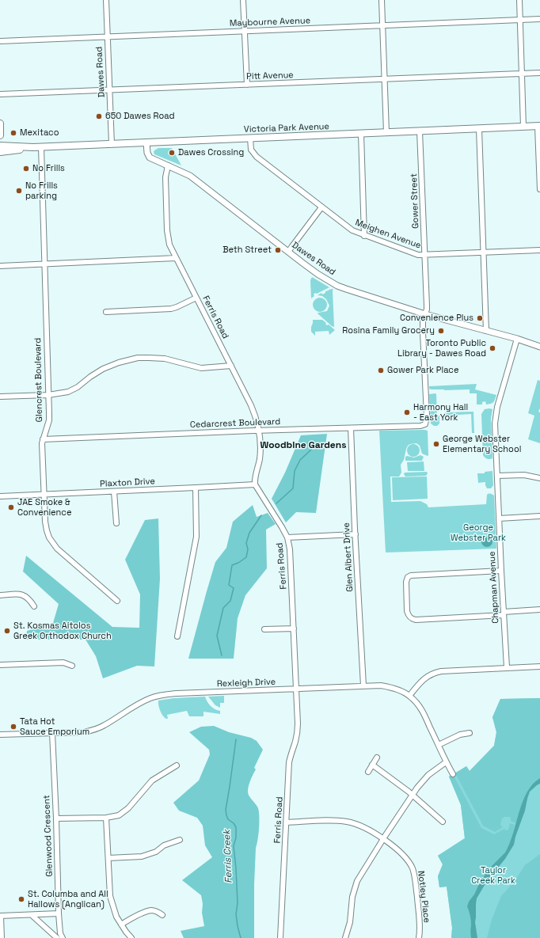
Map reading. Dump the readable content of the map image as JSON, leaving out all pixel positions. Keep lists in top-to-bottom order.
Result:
{
  "streets": {
    "main road": ["Victoria Park Avenue"],
    "street": [
      "Maybourne Avenue",
      "Dawes Road",
      "Pitt Avenue",
      "Gower Street",
      "Meighen Avenue",
      "Ferris Road",
      "Glencrest Boulevard",
      "Cedarcrest Boulevard",
      "Plaxton Drive",
      "Glen Albert Drive",
      "Chapman Avenue",
      "Rexleigh Drive",
      "Glenwood Crescent",
      "Notley Place"
    ]
  },
  "crossings": [
    ["Maybourne Avenue", "Dawes Road"],
    ["Dawes Road", "Pitt Avenue"],
    ["Dawes Road", "Victoria Park Avenue"],
    ["Dawes Road", "Gower Street"],
    ["Dawes Road", "Ferris Road"],
    ["Dawes Road", "Chapman Avenue"],
    ["Victoria Park Avenue", "Gower Street"],
    ["Victoria Park Avenue", "Meighen Avenue"],
    ["Victoria Park Avenue", "Glencrest Boulevard"],
    ["Gower Street", "Meighen Avenue"],
    ["Gower Street", "Cedarcrest Boulevard"],
    ["Ferris Road", "Cedarcrest Boulevard"],
    ["Ferris Road", "Plaxton Drive"],
    ["Ferris Road", "Rexleigh Drive"],
    ["Ferris Road", "Notley Place"],
    ["Glencrest Boulevard", "Cedarcrest Boulevard"],
    ["Glencrest Boulevard", "Plaxton Drive"],
    ["Cedarcrest Boulevard", "Glen Albert Drive"],
    ["Glen Albert Drive", "Rexleigh Drive"],
    ["Rexleigh Drive", "Glenwood Crescent"]
  ],
  "districts": ["Woodbine Gardens"],
  "water": ["Ferris Creek"],
  "parks": ["George Webster Park", "Taylor Creek Park"],
  "places": [
    "650 Dawes Road",
    "Mexitaco",
    "Dawes Crossing",
    "No Frills",
    "No Frills parking",
    "Beth Street",
    "Convenience Plus",
    "Rosina Family Grocery",
    "Toronto Public Library - Dawes Road",
    "Gower Park Place",
    "Harmony Hall - East York",
    "George Webster Elementary School",
    "JAE Smoke & Convenience",
    "St. Kosmas Aitolos Greek Orthodox Church",
    "Tata Hot Sauce Emporium",
    "St. Columba and All Hallows (Anglican)"
  ]
}
